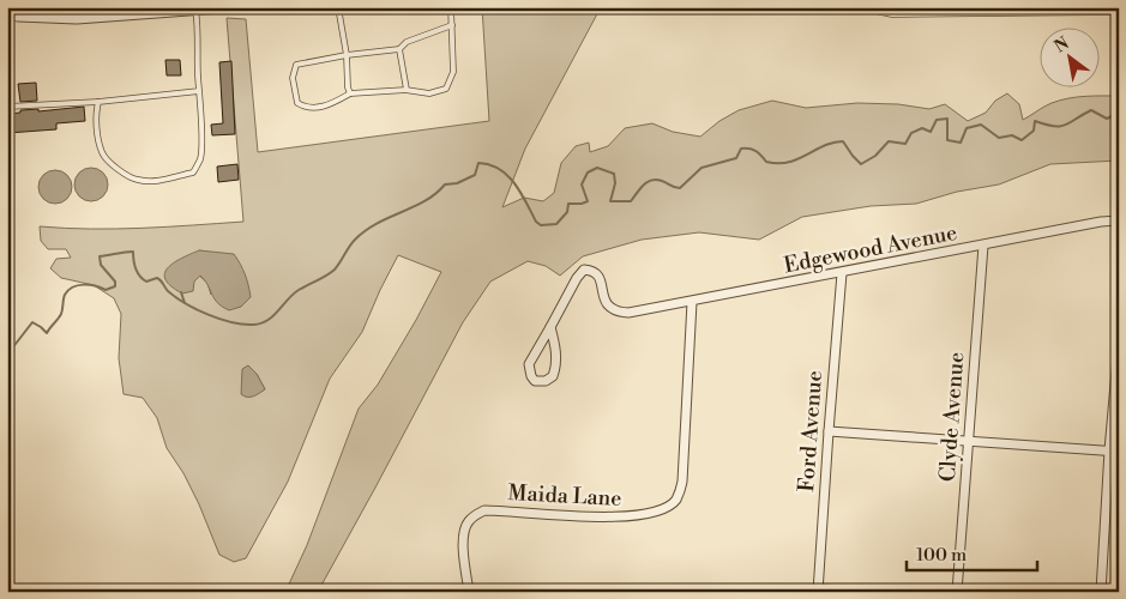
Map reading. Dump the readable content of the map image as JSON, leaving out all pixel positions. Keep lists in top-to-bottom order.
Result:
{
  "streets": {
    "street": [
      "Edgewood Avenue",
      "Clyde Avenue",
      "Ford Avenue",
      "Maida Lane"
    ]
  },
  "crossings": [
    ["Edgewood Avenue", "Clyde Avenue"],
    ["Edgewood Avenue", "Ford Avenue"],
    ["Edgewood Avenue", "Maida Lane"]
  ],
  "scale_bar": "100 m",
  "north": "top left"
}
